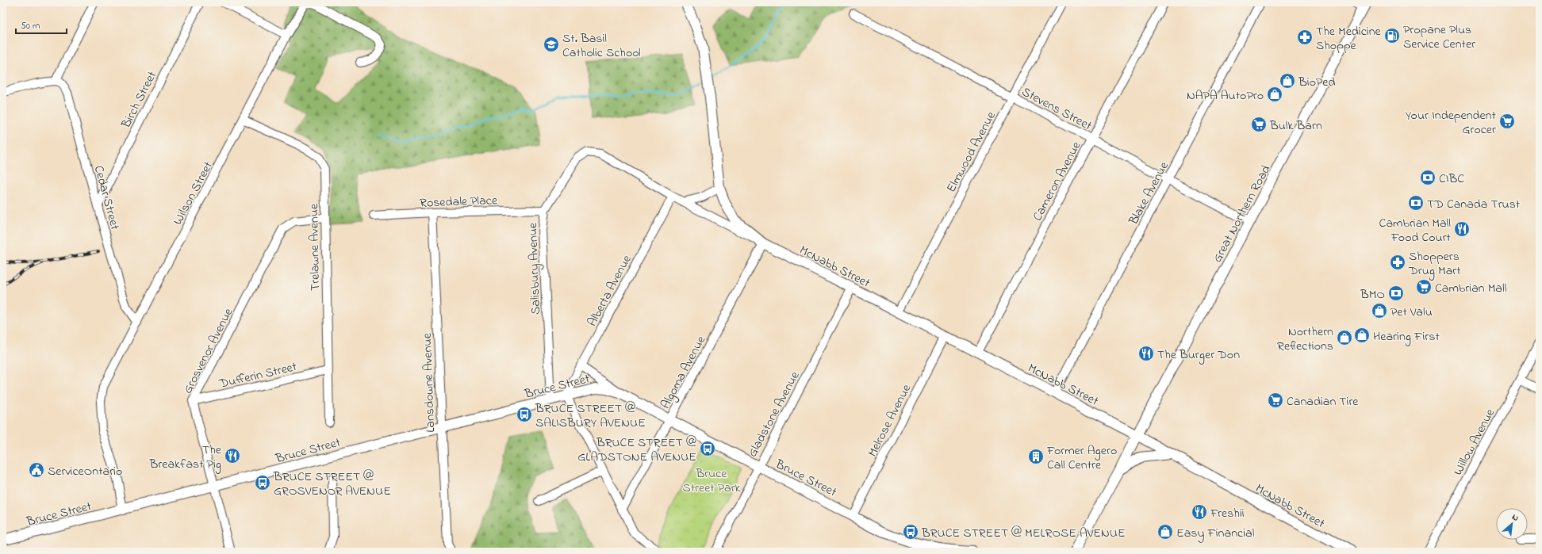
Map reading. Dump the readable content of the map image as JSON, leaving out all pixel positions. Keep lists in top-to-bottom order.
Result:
{
  "streets": {
    "main road": ["Great Northern Road", "McNabb Street", "Bruce Street"],
    "street": [
      "Birch Street",
      "Stevens Street",
      "Elmwood Avenue",
      "Cameron Avenue",
      "Wilson Street",
      "Blake Avenue",
      "Cedar Street",
      "Rosedale Place",
      "Trelawne Avenue",
      "Salisbury Avenue",
      "Alberta Avenue",
      "Grosvenor Avenue",
      "Algoma Avenue",
      "Dufferin Street",
      "Lansdowne Avenue",
      "Gladstone Avenue",
      "Melrose Avenue",
      "Willow Avenue"
    ]
  },
  "crossings": [
    ["Birch Street", "Cedar Street"],
    ["Stevens Street", "Elmwood Avenue"],
    ["Stevens Street", "Cameron Avenue"],
    ["Stevens Street", "Blake Avenue"],
    ["Stevens Street", "Great Northern Road"],
    ["Elmwood Avenue", "McNabb Street"],
    ["Cameron Avenue", "McNabb Street"],
    ["Wilson Street", "Cedar Street"],
    ["Wilson Street", "Trelawne Avenue"],
    ["Wilson Street", "Bruce Street"],
    ["Blake Avenue", "McNabb Street"],
    ["Rosedale Place", "Salisbury Avenue"],
    ["Rosedale Place", "Lansdowne Avenue"],
    ["Great Northern Road", "McNabb Street"],
    ["Trelawne Avenue", "Grosvenor Avenue"],
    ["Trelawne Avenue", "Dufferin Street"],
    ["McNabb Street", "Salisbury Avenue"],
    ["McNabb Street", "Alberta Avenue"],
    ["McNabb Street", "Algoma Avenue"],
    ["McNabb Street", "Gladstone Avenue"],
    ["McNabb Street", "Melrose Avenue"],
    ["Salisbury Avenue", "Bruce Street"],
    ["Alberta Avenue", "Bruce Street"],
    ["Grosvenor Avenue", "Dufferin Street"],
    ["Grosvenor Avenue", "Bruce Street"],
    ["Algoma Avenue", "Bruce Street"],
    ["Lansdowne Avenue", "Bruce Street"],
    ["Bruce Street", "Gladstone Avenue"],
    ["Bruce Street", "Melrose Avenue"]
  ],
  "parks": ["Bruce Street Park"],
  "places": {
    "fuel station": ["Propane Plus Service Center"],
    "pharmacy": ["The Medicine Shoppe", "Shoppers Drug Mart"],
    "school or university": ["St. Basil Catholic School"],
    "shop": [
      "BioPed",
      "NAPA AutoPro",
      "Pet Valu",
      "Hearing First",
      "Northern Reflections",
      "Easy Financial"
    ],
    "supermarket": [
      "Your Independent Grocer",
      "Bulk Barn",
      "Cambrian Mall",
      "Canadian Tire"
    ],
    "bank": ["CIBC", "TD Canada Trust", "BMO"],
    "restaurant": [
      "Cambrian Mall Food Court",
      "The Burger Don",
      "The Breakfast Pig",
      "Freshii"
    ],
    "bus stop": [
      "BRUCE STREET @ SALISBURY AVENUE",
      "BRUCE STREET @ GLADSTONE AVENUE",
      "BRUCE STREET @ GROSVENOR AVENUE",
      "BRUCE STREET @ MELROSE AVENUE"
    ],
    "building": ["Former Agero Call Centre"],
    "public building": ["ServiceOntario"]
  },
  "scale_bar": "50 m",
  "north": "top right"
}
